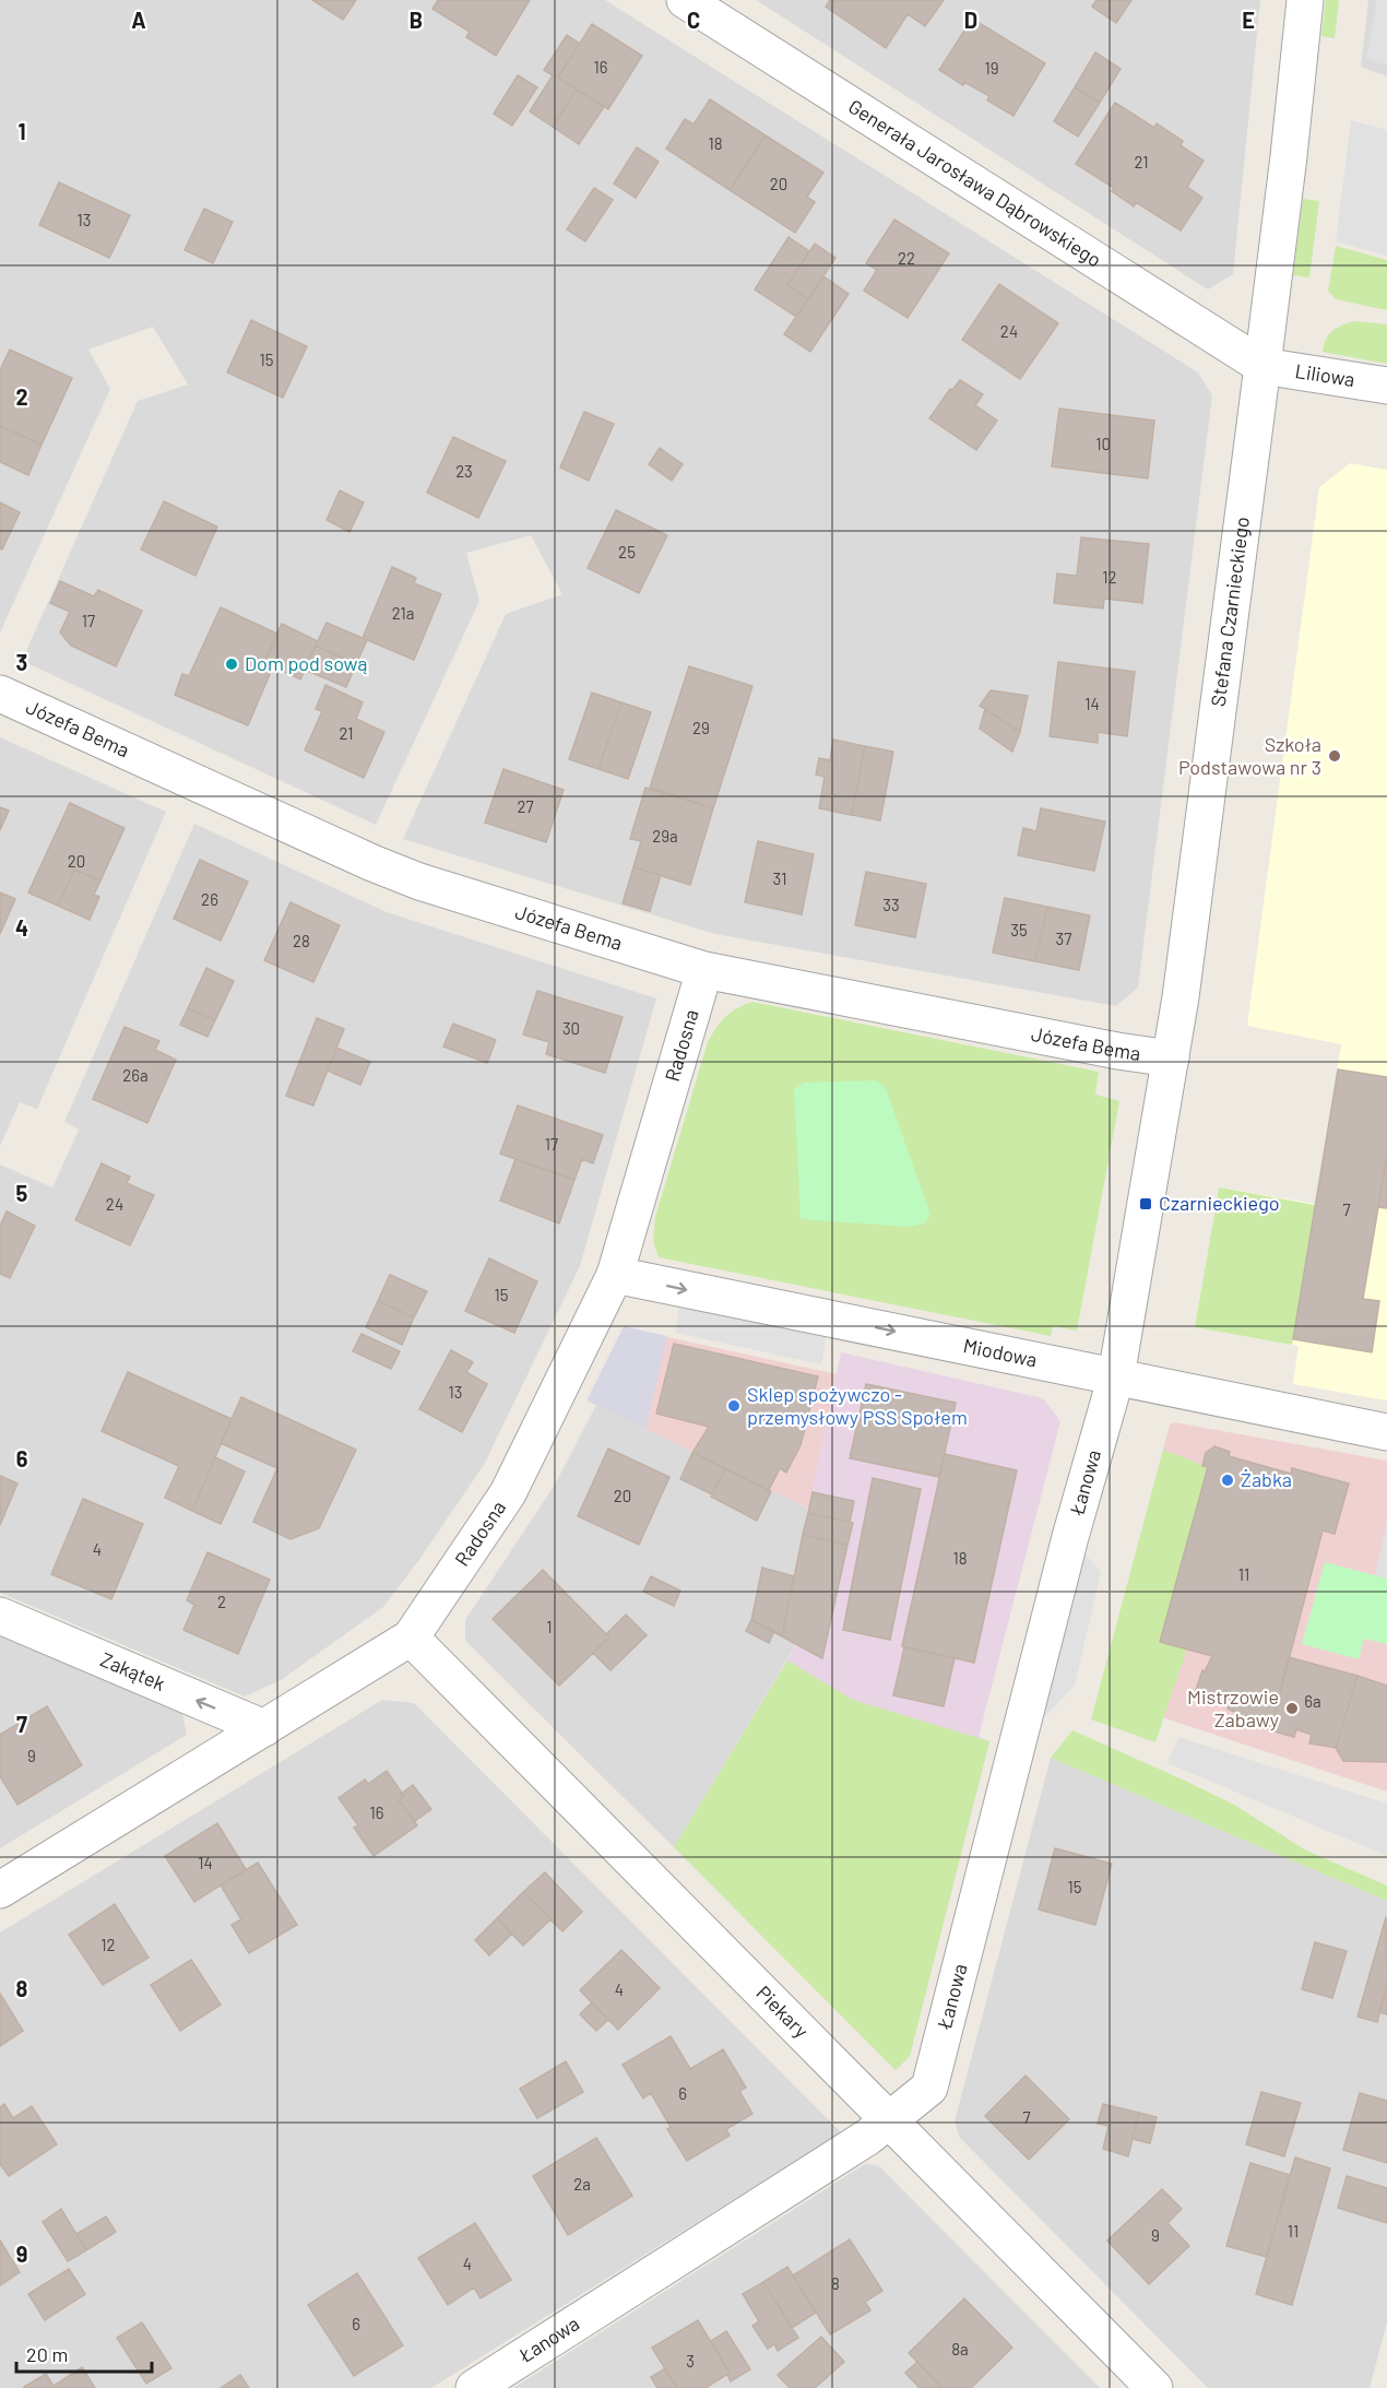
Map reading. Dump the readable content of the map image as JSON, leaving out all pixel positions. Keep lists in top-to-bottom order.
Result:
{
  "streets": {
    "street": [
      "Generała Jarosława Dąbrowskiego",
      "Liliowa",
      "Stefana Czarnieckiego",
      "Józefa Bema",
      "Radosna",
      "Miodowa",
      "Łanowa",
      "Zakątek",
      "Piekary"
    ]
  },
  "crossings": [
    ["Generała Jarosława Dąbrowskiego", "Liliowa"],
    ["Generała Jarosława Dąbrowskiego", "Stefana Czarnieckiego"],
    ["Liliowa", "Stefana Czarnieckiego"],
    ["Stefana Czarnieckiego", "Józefa Bema"],
    ["Stefana Czarnieckiego", "Miodowa"],
    ["Stefana Czarnieckiego", "Łanowa"],
    ["Józefa Bema", "Radosna"],
    ["Radosna", "Miodowa"],
    ["Radosna", "Zakątek"],
    ["Radosna", "Piekary"],
    ["Miodowa", "Łanowa"],
    ["Łanowa", "Piekary"]
  ],
  "one_way": ["Miodowa", "Zakątek"],
  "places": {
    "other": [
      "Dom pod sową",
      "Szkoła Podstawowa nr 3",
      "Sklep spożywczo - przemysłowy PSS Społem",
      "Żabka",
      "Mistrzowie Zabawy"
    ],
    "transit": ["Czarnieckiego"]
  },
  "house_numbers": [
    "16",
    "19",
    "18",
    "21",
    "20",
    "13",
    "22",
    "24",
    "15",
    "10",
    "23",
    "25",
    "12",
    "21a",
    "17",
    "14",
    "29",
    "21",
    "27",
    "29a",
    "20",
    "31",
    "26",
    "33",
    "35",
    "37",
    "28",
    "30",
    "26a",
    "17",
    "24",
    "7",
    "15",
    "13",
    "20",
    "4",
    "18",
    "11",
    "2",
    "1",
    "6a",
    "9",
    "16",
    "14",
    "15",
    "12",
    "4",
    "6",
    "7",
    "2a",
    "11",
    "9",
    "4",
    "8",
    "6",
    "8a",
    "3"
  ],
  "scale_bar": "20 m",
  "grid": {
    "columns": [
      "A",
      "B",
      "C",
      "D",
      "E"
    ],
    "rows": [
      "1",
      "2",
      "3",
      "4",
      "5",
      "6",
      "7",
      "8",
      "9"
    ]
  }
}
